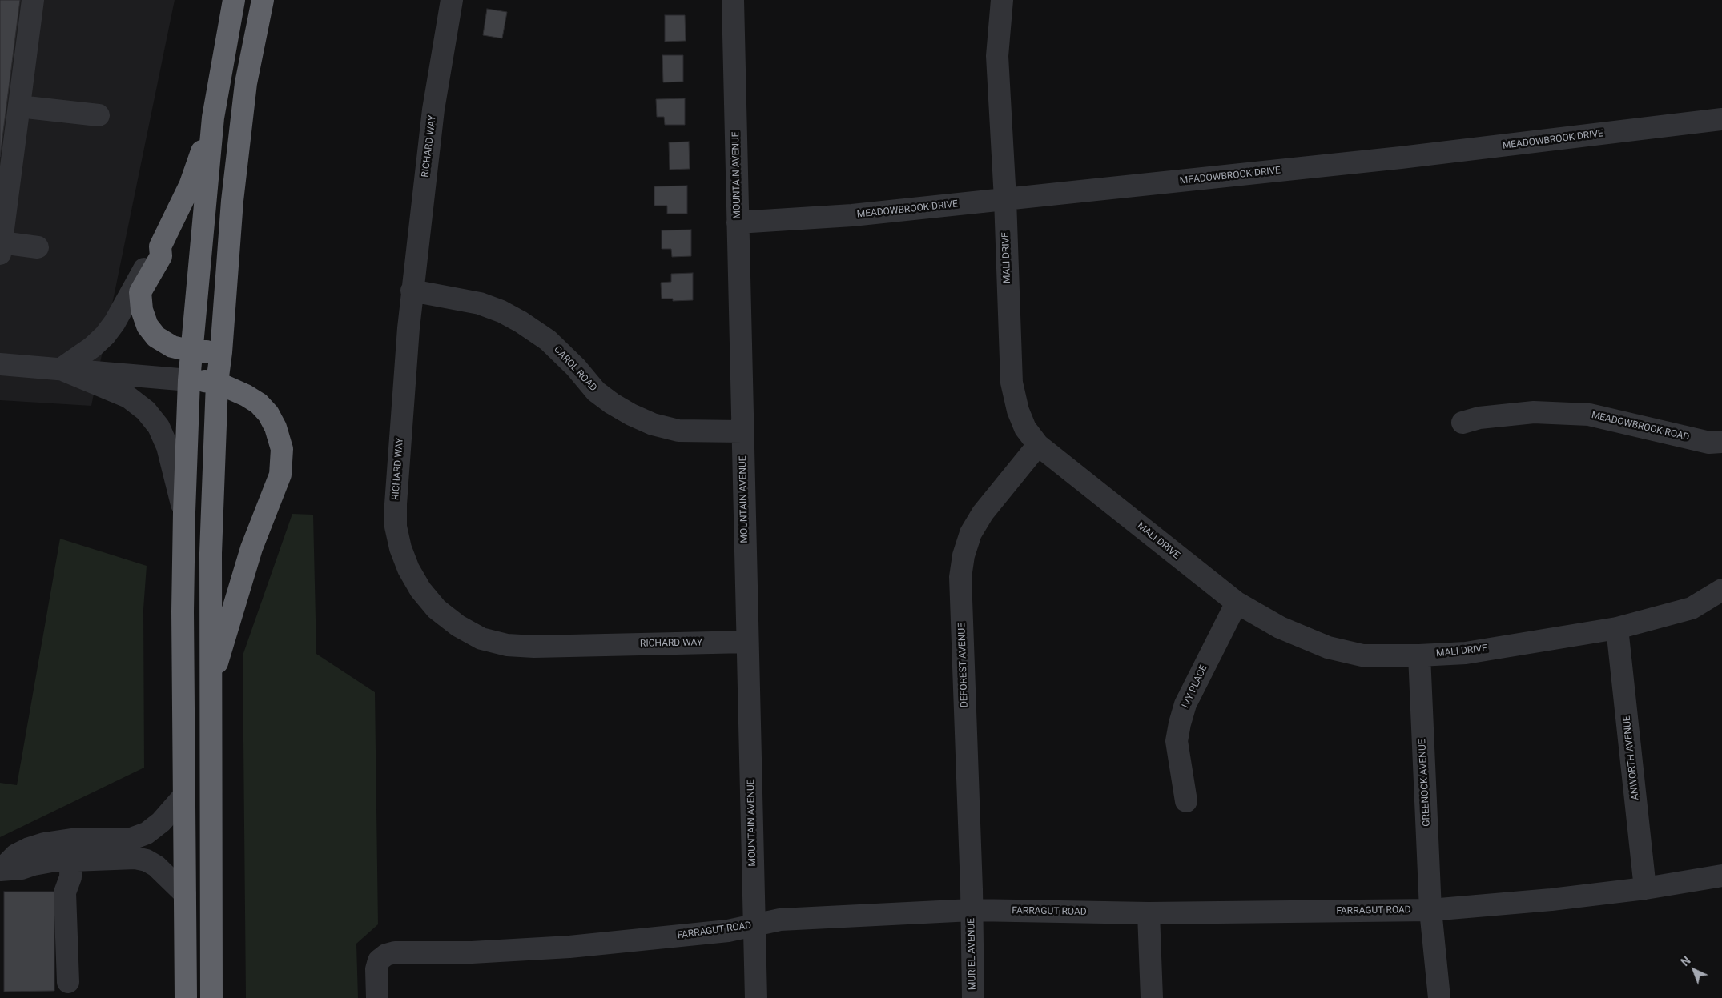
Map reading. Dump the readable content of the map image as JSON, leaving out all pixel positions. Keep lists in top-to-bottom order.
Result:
{
  "streets": {
    "street": [
      "MEADOWBROOK DRIVE",
      "RICHARD WAY",
      "MOUNTAIN AVENUE",
      "MALI DRIVE",
      "CAROL ROAD",
      "MEADOWBROOK ROAD",
      "DEFOREST AVENUE",
      "IVY PLACE",
      "ANWORTH AVENUE",
      "GREENOCK AVENUE",
      "FARRAGUT ROAD",
      "MURIEL AVENUE"
    ]
  },
  "crossings": [
    ["MEADOWBROOK DRIVE", "MOUNTAIN AVENUE"],
    ["MEADOWBROOK DRIVE", "MALI DRIVE"],
    ["RICHARD WAY", "MOUNTAIN AVENUE"],
    ["RICHARD WAY", "CAROL ROAD"],
    ["MOUNTAIN AVENUE", "CAROL ROAD"],
    ["MOUNTAIN AVENUE", "FARRAGUT ROAD"],
    ["MALI DRIVE", "DEFOREST AVENUE"],
    ["MALI DRIVE", "IVY PLACE"],
    ["MALI DRIVE", "ANWORTH AVENUE"],
    ["MALI DRIVE", "GREENOCK AVENUE"],
    ["DEFOREST AVENUE", "FARRAGUT ROAD"],
    ["DEFOREST AVENUE", "MURIEL AVENUE"],
    ["ANWORTH AVENUE", "FARRAGUT ROAD"],
    ["GREENOCK AVENUE", "FARRAGUT ROAD"],
    ["FARRAGUT ROAD", "MURIEL AVENUE"]
  ],
  "north": "top left"
}
